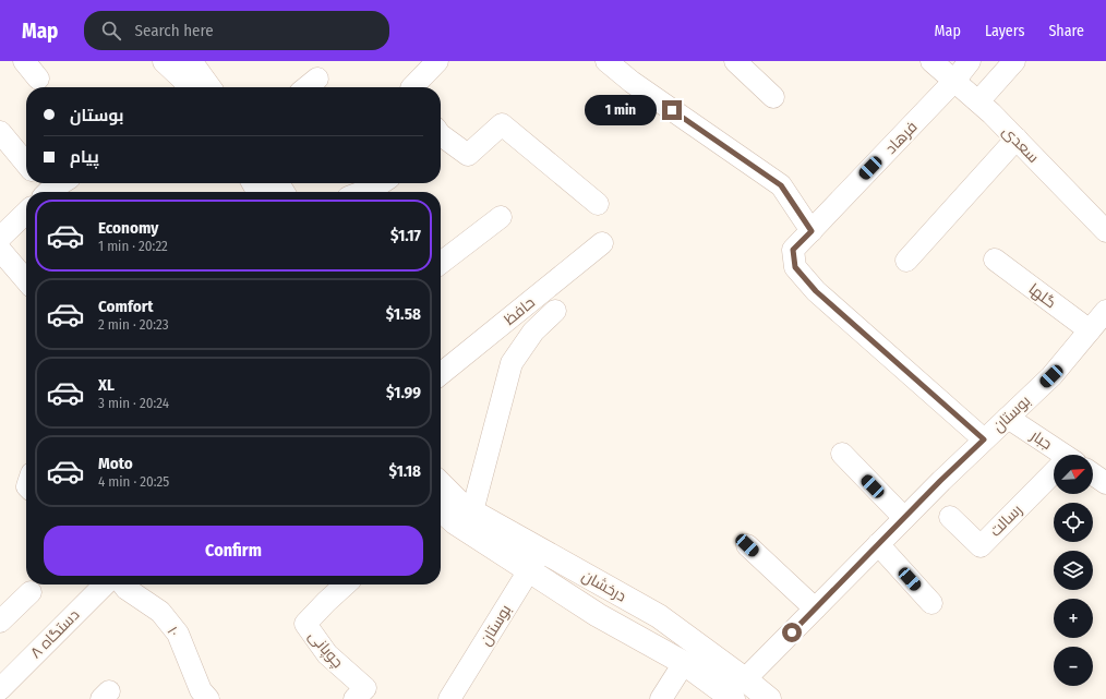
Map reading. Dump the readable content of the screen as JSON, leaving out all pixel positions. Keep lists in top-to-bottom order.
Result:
{
  "streets": {
    "main road": ["درخشان"],
    "street": [
      "فرهاد",
      "سعدی",
      "گلها",
      "حافظ",
      "بوستان",
      "جبار",
      "رسالت",
      "۱۰",
      "۸ دستگاه",
      "چوپانی"
    ]
  },
  "crossings": [
    ["فرهاد", "سعدی"],
    ["فرهاد", "بوستان"],
    ["گلها", "بوستان"],
    ["بوستان", "جبار"],
    ["بوستان", "درخشان"]
  ],
  "north": "top right",
  "page": {
    "header": "Map",
    "search": "Search here",
    "nav": ["Map", "Layers", "Share"],
    "banner": ["بوستان", "پیام"],
    "bubble": "1 min",
    "list": [
      {
        "name": "Economy",
        "note": "1 min · 20:22",
        "value": "$1.17"
      },
      {
        "name": "Comfort",
        "note": "2 min · 20:23",
        "value": "$1.58"
      },
      {
        "name": "XL",
        "note": "3 min · 20:24",
        "value": "$1.99"
      },
      {
        "name": "Moto",
        "note": "4 min · 20:25",
        "value": "$1.18"
      }
    ],
    "map_buttons": ["+", "−"],
    "buttons": "Confirm"
  }
}
